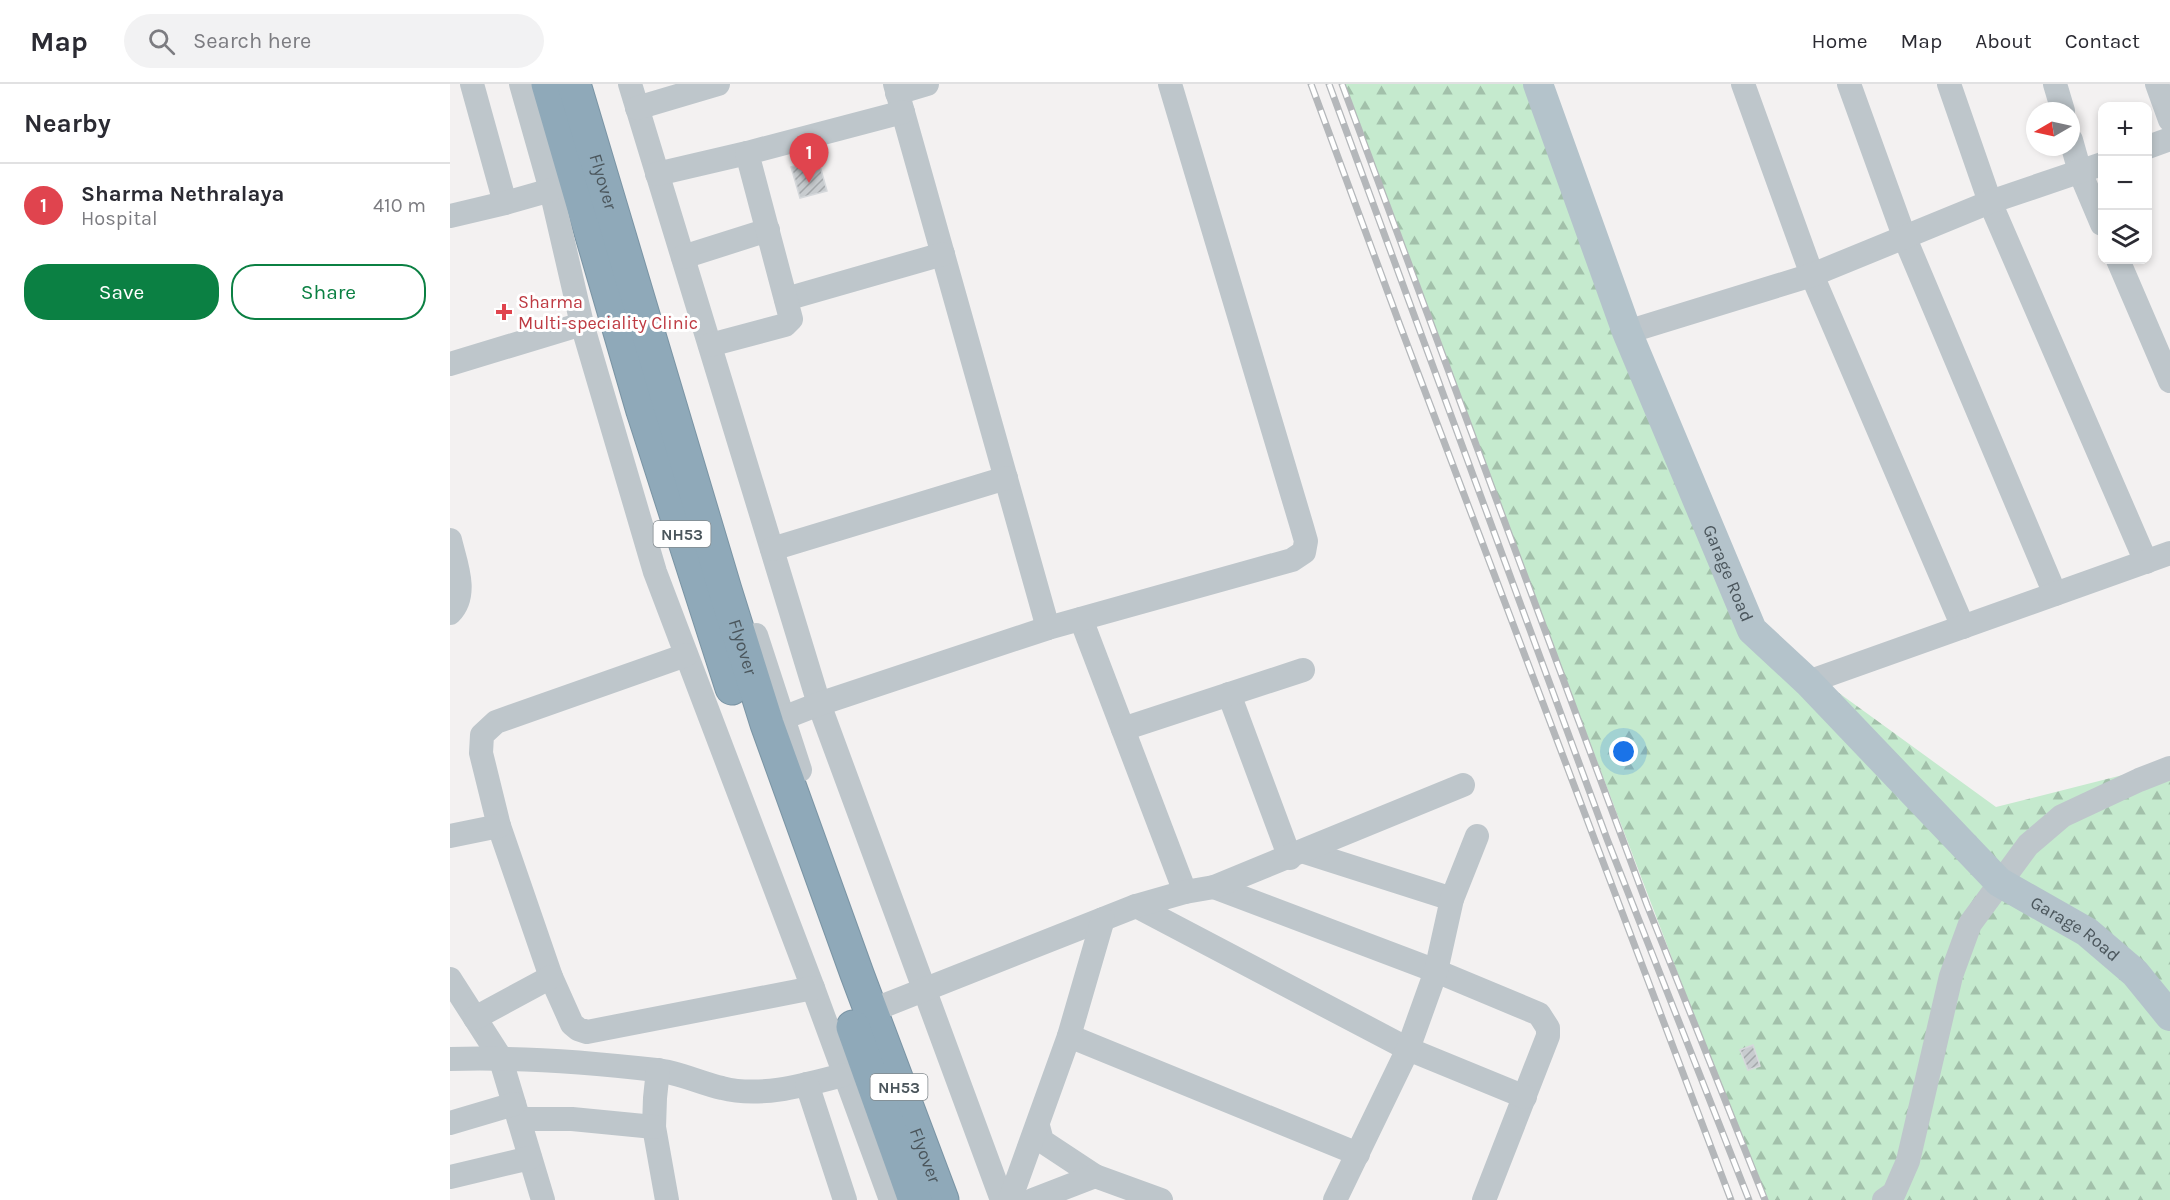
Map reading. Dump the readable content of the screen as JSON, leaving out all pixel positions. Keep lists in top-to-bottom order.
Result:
{
  "streets": {
    "highway": ["Flyover", "NH53"],
    "main road": ["Garage Road"]
  },
  "places": {
    "health": ["Sharma Multi-speciality Clinic"]
  },
  "north": "left",
  "page": {
    "header": "Map",
    "search": "Search here",
    "nav": [
      "Home",
      "Map",
      "About",
      "Contact"
    ],
    "heading": "Nearby",
    "map_buttons": ["+", "−"],
    "pins": "1",
    "list": [
      {
        "mark": "1",
        "name": "Sharma Nethralaya",
        "note": "Hospital",
        "value": "410 m"
      }
    ],
    "buttons": ["Save", "Share"]
  }
}
